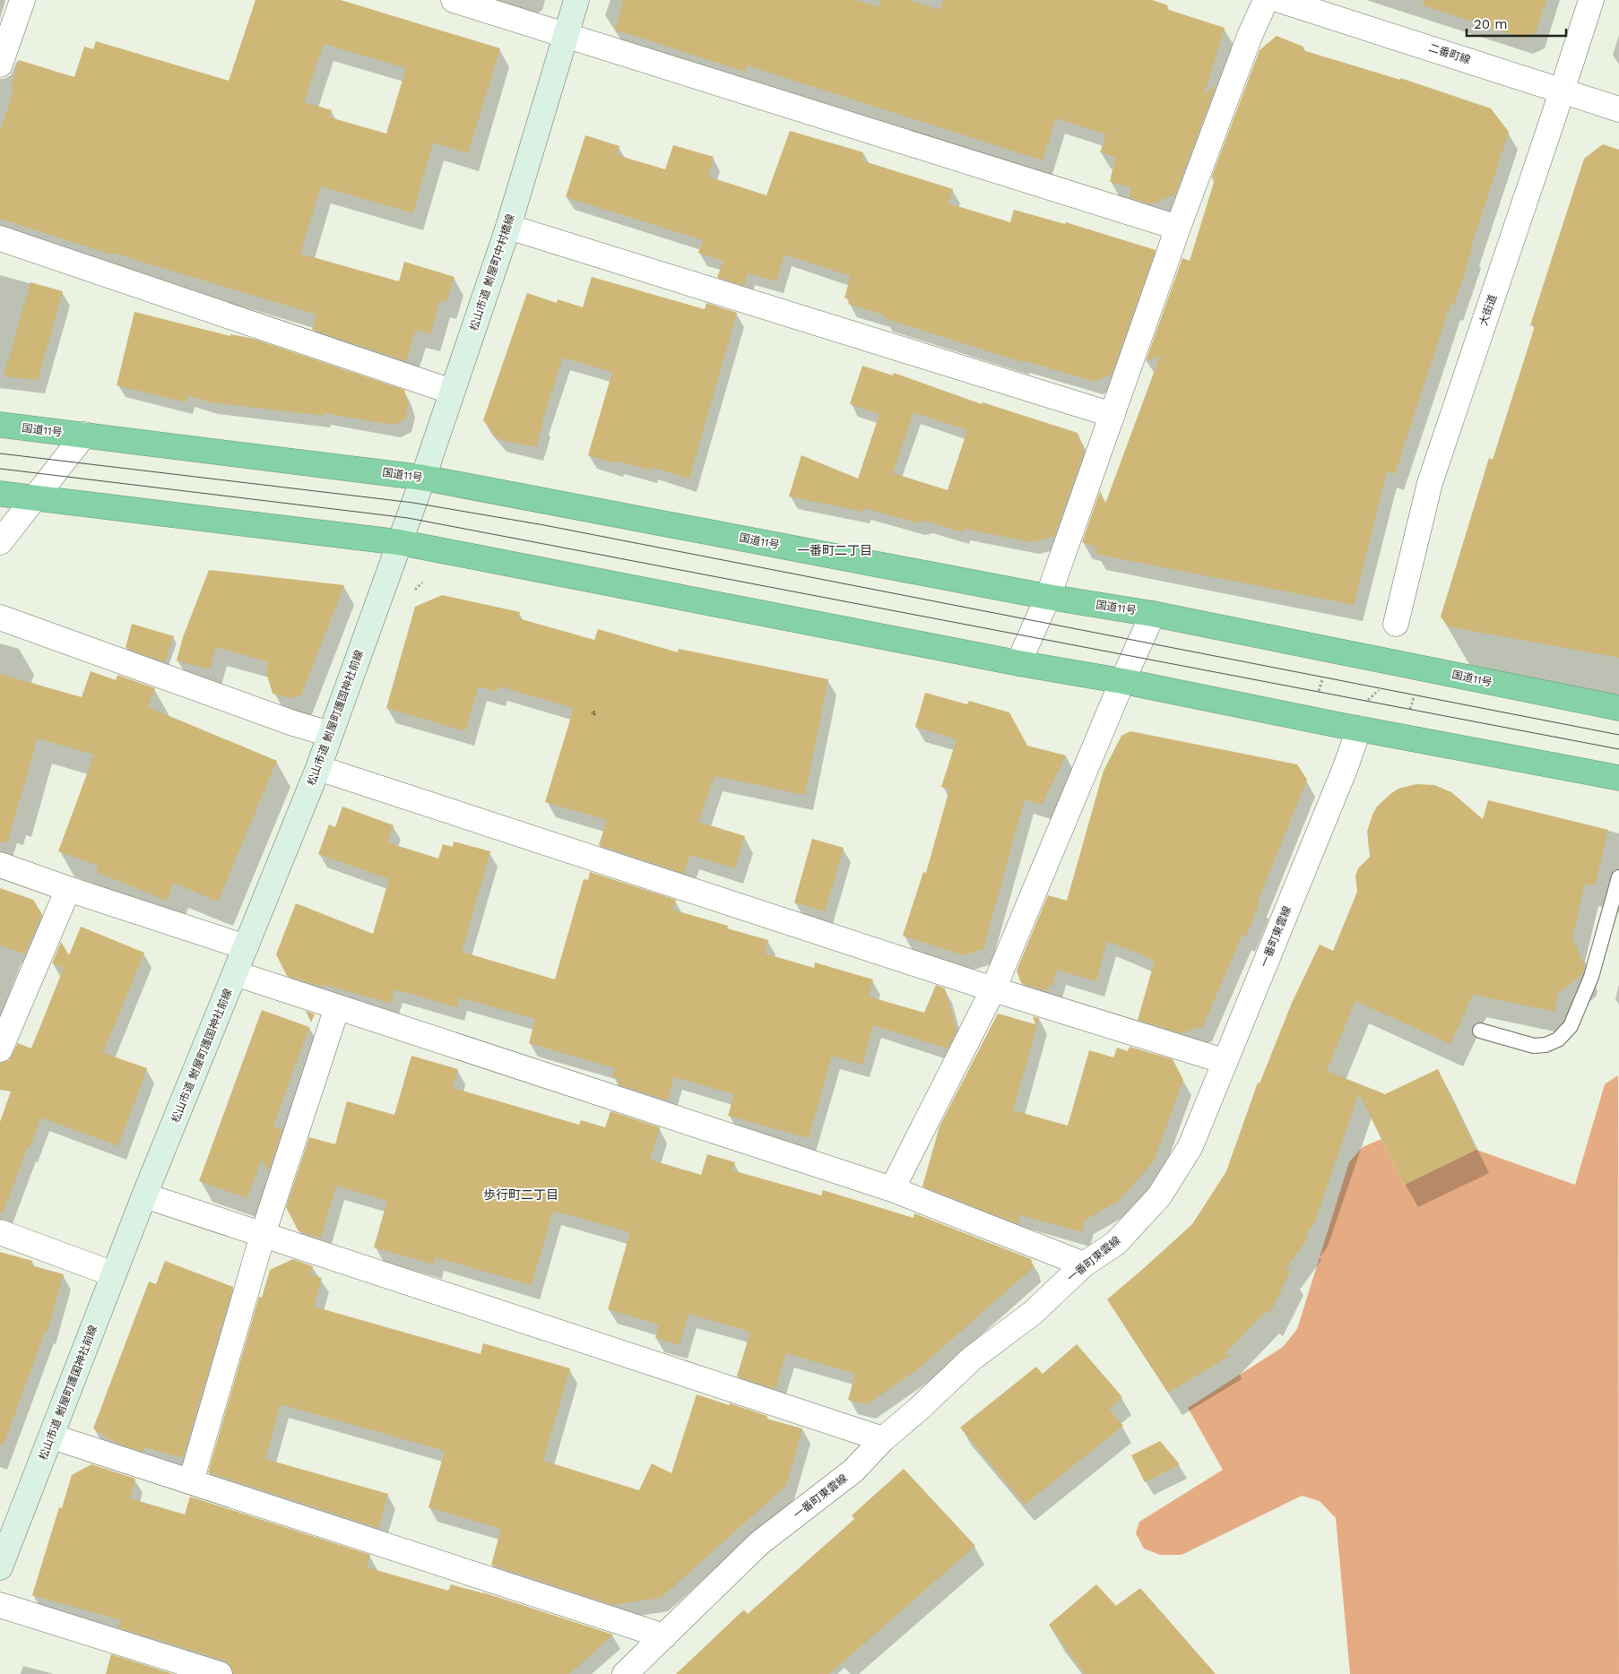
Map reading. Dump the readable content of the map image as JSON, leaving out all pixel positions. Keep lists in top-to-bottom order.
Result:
{
  "streets": {
    "highway": ["国道11号"],
    "street": [
      "二番町線",
      "松山市道 鮒屋町中村橋線",
      "大街道",
      "松山市道 鮒屋町護国神社前線",
      "一番町東雲線"
    ]
  },
  "crossings": [
    ["二番町線", "大街道"],
    ["松山市道 鮒屋町中村橋線", "国道11号"],
    ["松山市道 鮒屋町中村橋線", "松山市道 鮒屋町護国神社前線"]
  ],
  "districts": ["一番町二丁目", "歩行町二丁目"],
  "house_numbers": ["4"],
  "scale_bar": "20 m"
}
